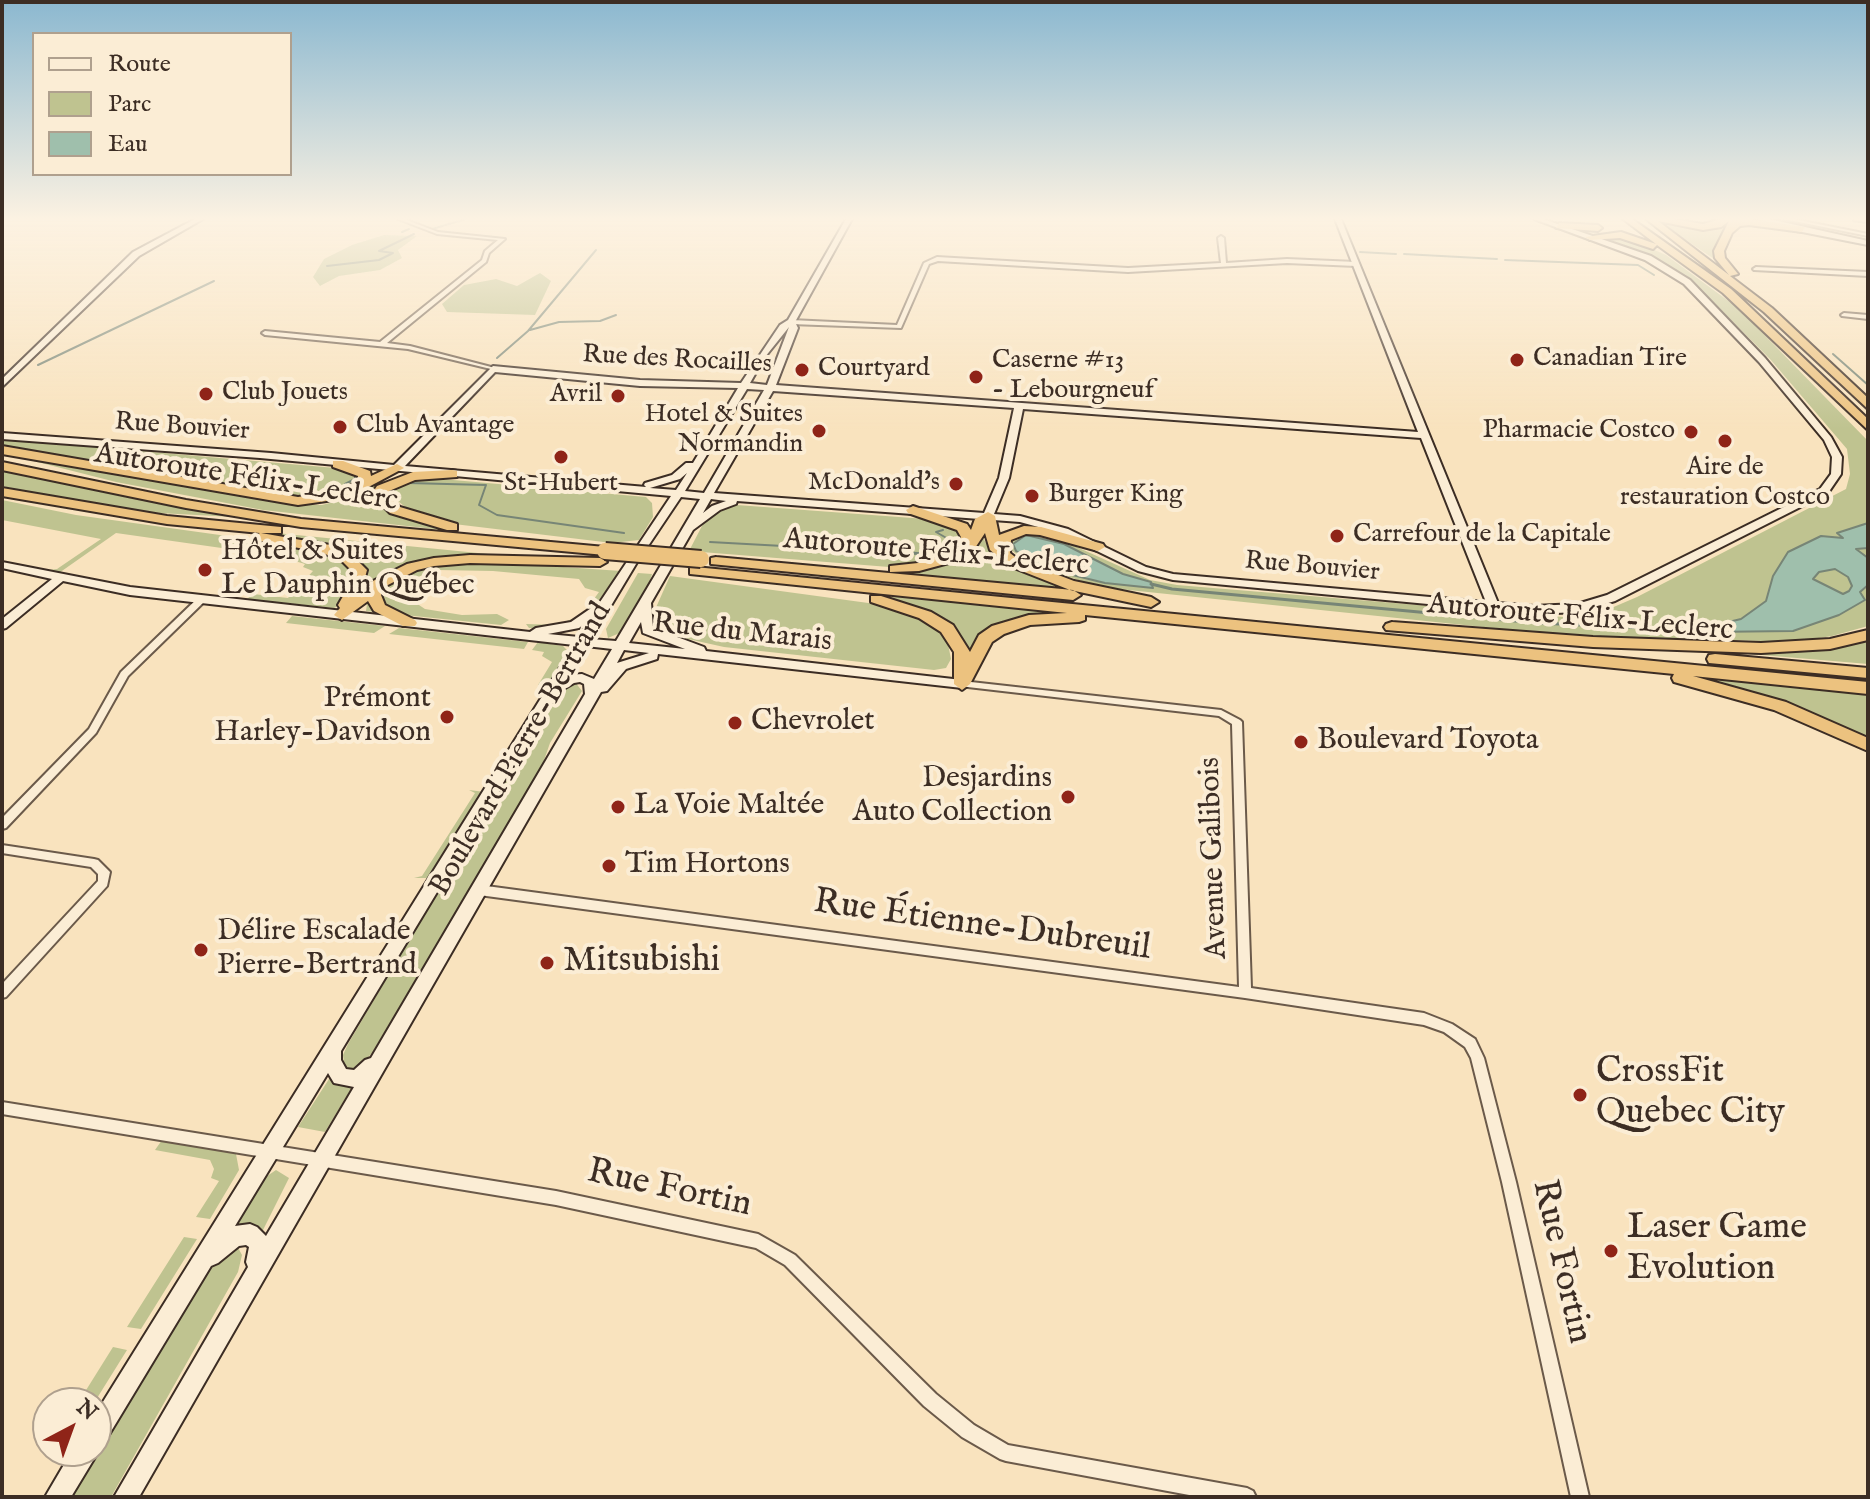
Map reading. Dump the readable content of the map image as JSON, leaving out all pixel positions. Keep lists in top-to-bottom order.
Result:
{
  "streets": {
    "highway": ["Autoroute Félix-Leclerc"],
    "street": [
      "Rue des Rocailles",
      "Rue Bouvier",
      "Rue du Marais",
      "Boulevard Pierre-Bertrand",
      "Avenue Galibois",
      "Rue Étienne-Dubreuil",
      "Rue Fortin"
    ]
  },
  "crossings": [
    ["Rue des Rocailles", "Boulevard Pierre-Bertrand"],
    ["Rue Bouvier", "Boulevard Pierre-Bertrand"],
    ["Rue du Marais", "Boulevard Pierre-Bertrand"],
    ["Rue du Marais", "Avenue Galibois"],
    ["Boulevard Pierre-Bertrand", "Rue Étienne-Dubreuil"],
    ["Boulevard Pierre-Bertrand", "Rue Fortin"],
    ["Avenue Galibois", "Rue Étienne-Dubreuil"],
    ["Rue Étienne-Dubreuil", "Rue Fortin"]
  ],
  "places": [
    "Canadian Tire",
    "Courtyard",
    "Caserne #13 - Lebourgneuf",
    "Club Jouets",
    "Avril",
    "Club Avantage",
    "Hotel & Suites Normandin",
    "Pharmacie Costco",
    "Aire de restauration Costco",
    "St-Hubert",
    "McDonald's",
    "Burger King",
    "Carrefour de la Capitale",
    "Hôtel & Suites Le Dauphin Québec",
    "Prémont Harley-Davidson",
    "Chevrolet",
    "Boulevard Toyota",
    "Desjardins Auto Collection",
    "La Voie Maltée",
    "Tim Hortons",
    "Délire Escalade Pierre-Bertrand",
    "Mitsubishi",
    "CrossFit Quebec City",
    "Laser Game Evolution"
  ],
  "legend": ["Route", "Parc", "Eau"],
  "north": "top right"
}
